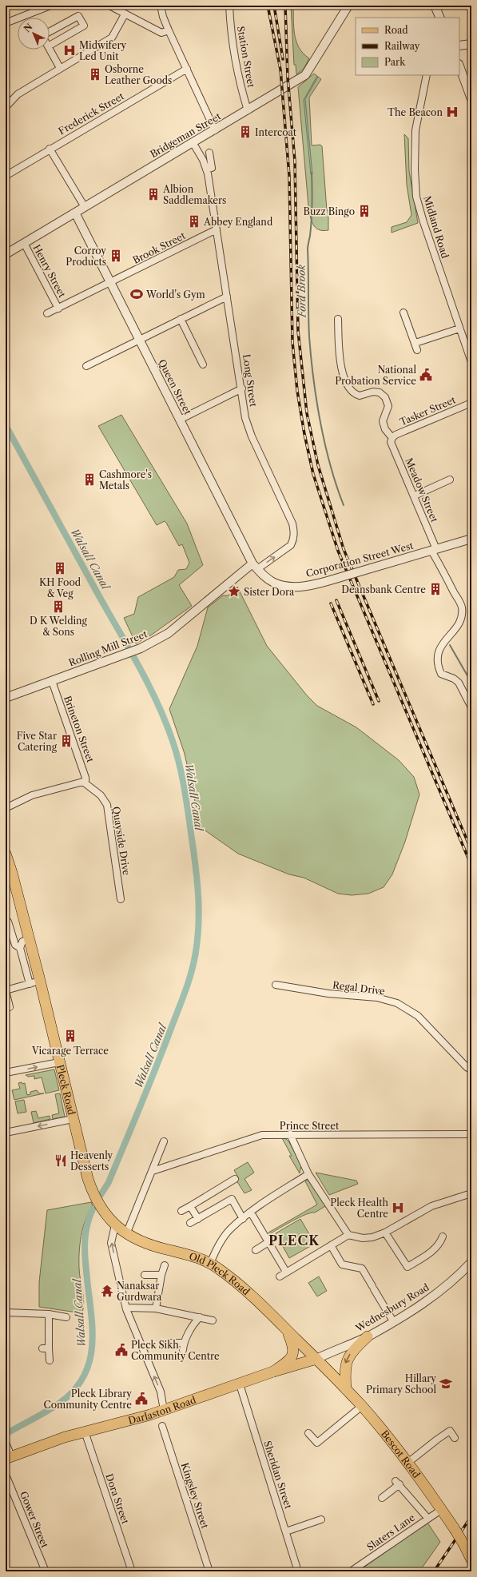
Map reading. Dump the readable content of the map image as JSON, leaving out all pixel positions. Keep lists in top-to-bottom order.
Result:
{
  "streets": {
    "main road": [
      "Pleck Road",
      "Old Pleck Road",
      "Darlaston Road",
      "Bescot Road"
    ],
    "street": [
      "Station Street",
      "Frederick Street",
      "Bridgeman Street",
      "Midland Road",
      "Brook Street",
      "Henry Street",
      "Long Street",
      "Queen Street",
      "Tasker Street",
      "Meadow Street",
      "Corporation Street West",
      "Rolling Mill Street",
      "Brineton Street",
      "Quayside Drive",
      "Regal Drive",
      "Prince Street",
      "Wednesbury Road",
      "Sheridan Street",
      "Kingsley Street",
      "Dora Street",
      "Gower Street",
      "Slaters Lane"
    ]
  },
  "crossings": [
    ["Station Street", "Bridgeman Street"],
    ["Bridgeman Street", "Henry Street"],
    ["Bridgeman Street", "Long Street"],
    ["Bridgeman Street", "Queen Street"],
    ["Brook Street", "Henry Street"],
    ["Brook Street", "Long Street"],
    ["Brook Street", "Queen Street"],
    ["Long Street", "Queen Street"],
    ["Long Street", "Corporation Street West"],
    ["Long Street", "Rolling Mill Street"],
    ["Queen Street", "Corporation Street West"],
    ["Queen Street", "Rolling Mill Street"],
    ["Tasker Street", "Meadow Street"],
    ["Meadow Street", "Corporation Street West"],
    ["Corporation Street West", "Rolling Mill Street"],
    ["Rolling Mill Street", "Brineton Street"],
    ["Brineton Street", "Quayside Drive"],
    ["Pleck Road", "Old Pleck Road"],
    ["Old Pleck Road", "Wednesbury Road"],
    ["Old Pleck Road", "Darlaston Road"],
    ["Old Pleck Road", "Bescot Road"],
    ["Wednesbury Road", "Darlaston Road"],
    ["Wednesbury Road", "Bescot Road"],
    ["Darlaston Road", "Bescot Road"],
    ["Darlaston Road", "Sheridan Street"],
    ["Darlaston Road", "Dora Street"],
    ["Bescot Road", "Slaters Lane"]
  ],
  "one_way": ["Long Street"],
  "districts": ["PLECK"],
  "water": ["Ford Brook", "Walsall Canal"],
  "places": {
    "hospital": ["Midwifery Led Unit", "The Beacon", "Pleck Health Centre"],
    "building": [
      "Osborne Leather Goods",
      "Intercoat",
      "Albion Saddlemakers",
      "Buzz Bingo",
      "Abbey England",
      "Corroy Products",
      "Cashmore's Metals",
      "KH Food & Veg",
      "Deansbank Centre",
      "D K Welding & Sons",
      "Five Star Catering",
      "Vicarage Terrace"
    ],
    "sports": ["World's Gym"],
    "public building": ["National Probation Service", "Pleck Sikh Community Centre", "Pleck Library Community Centre"],
    "place": ["Sister Dora"],
    "restaurant": ["Heavenly Desserts"],
    "temple": ["Nanaksar Gurdwara"],
    "school or university": ["Hillary Primary School"]
  },
  "legend": ["Road", "Railway", "Park"],
  "north": "top left"
}
